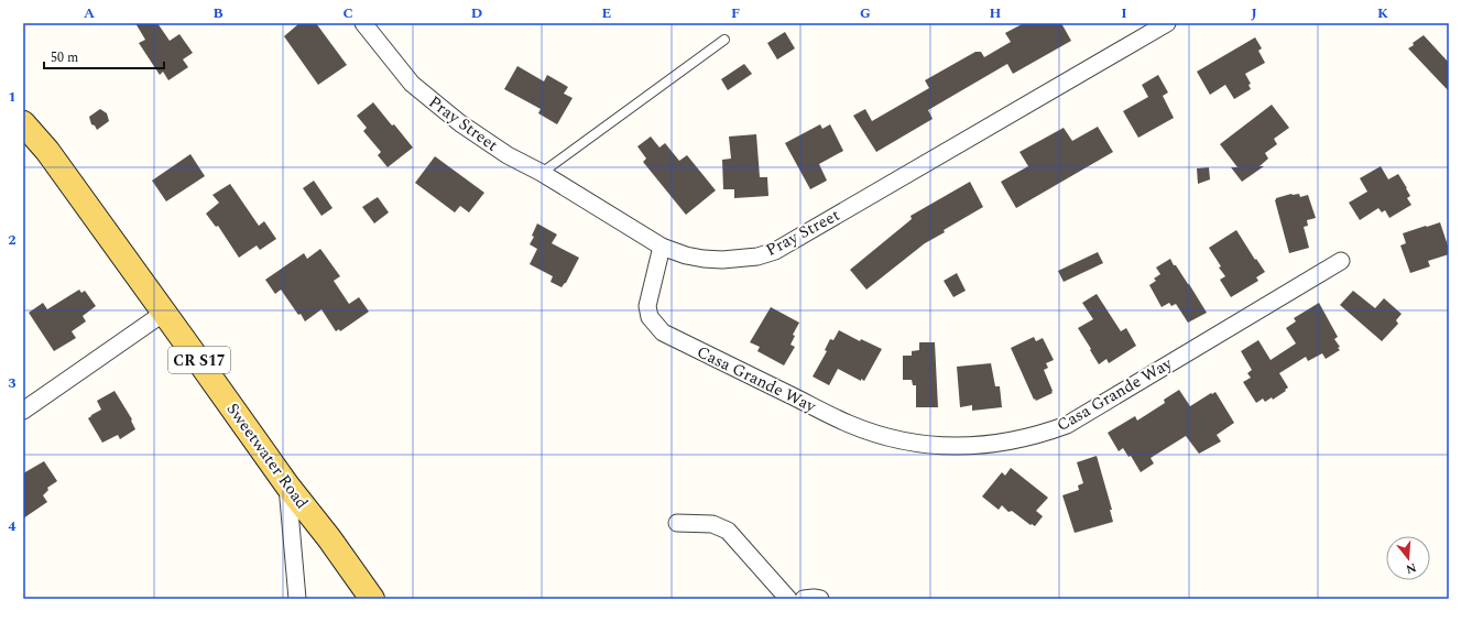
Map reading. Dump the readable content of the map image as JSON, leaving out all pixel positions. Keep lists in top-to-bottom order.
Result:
{
  "streets": {
    "main road": ["CR S17", "Sweetwater Road"],
    "street": ["Pray Street", "Casa Grande Way"]
  },
  "crossings": [
    ["Pray Street", "Casa Grande Way"]
  ],
  "scale_bar": "50 m",
  "north": "bottom",
  "grid": {
    "columns": [
      "A",
      "B",
      "C",
      "D",
      "E",
      "F",
      "G",
      "H",
      "I",
      "J",
      "K"
    ],
    "rows": [
      "1",
      "2",
      "3",
      "4"
    ]
  }
}
